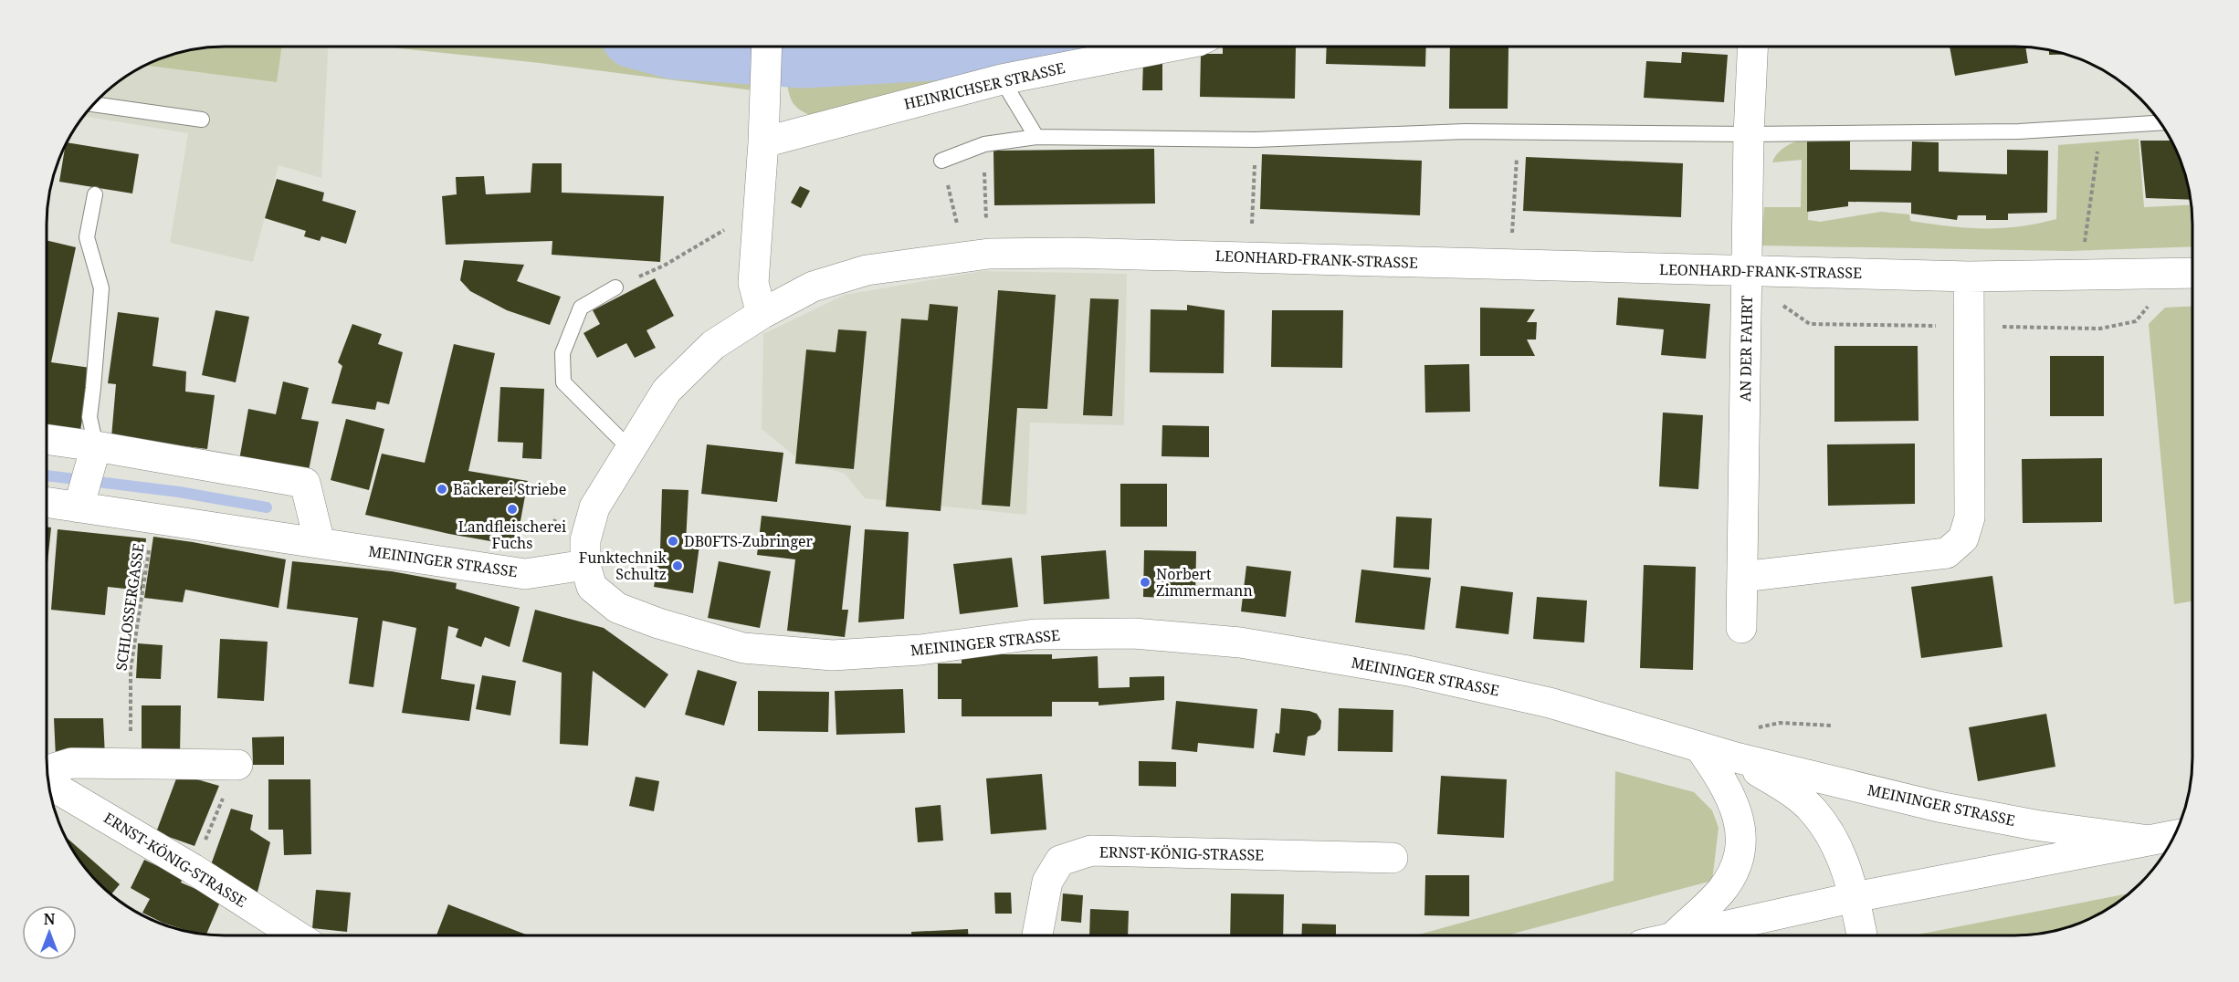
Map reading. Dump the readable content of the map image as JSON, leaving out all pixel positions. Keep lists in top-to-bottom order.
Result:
{
  "streets": {
    "street": [
      "HEINRICHSER STRASSE",
      "LEONHARD-FRANK-STRASSE",
      "AN DER FAHRT",
      "MEININGER STRASSE",
      "ERNST-KÖNIG-STRASSE"
    ],
    "path": ["SCHLOSSERGASSE"]
  },
  "crossings": [
    ["LEONHARD-FRANK-STRASSE", "AN DER FAHRT"],
    ["LEONHARD-FRANK-STRASSE", "MEININGER STRASSE"],
    ["MEININGER STRASSE", "SCHLOSSERGASSE"]
  ],
  "places": [
    "Bäckerei Striebe",
    "Landfleischerei Fuchs",
    "DB0FTS-Zubringer",
    "Funktechnik Schultz",
    "Norbert Zimmermann"
  ],
  "north": "top"
}
